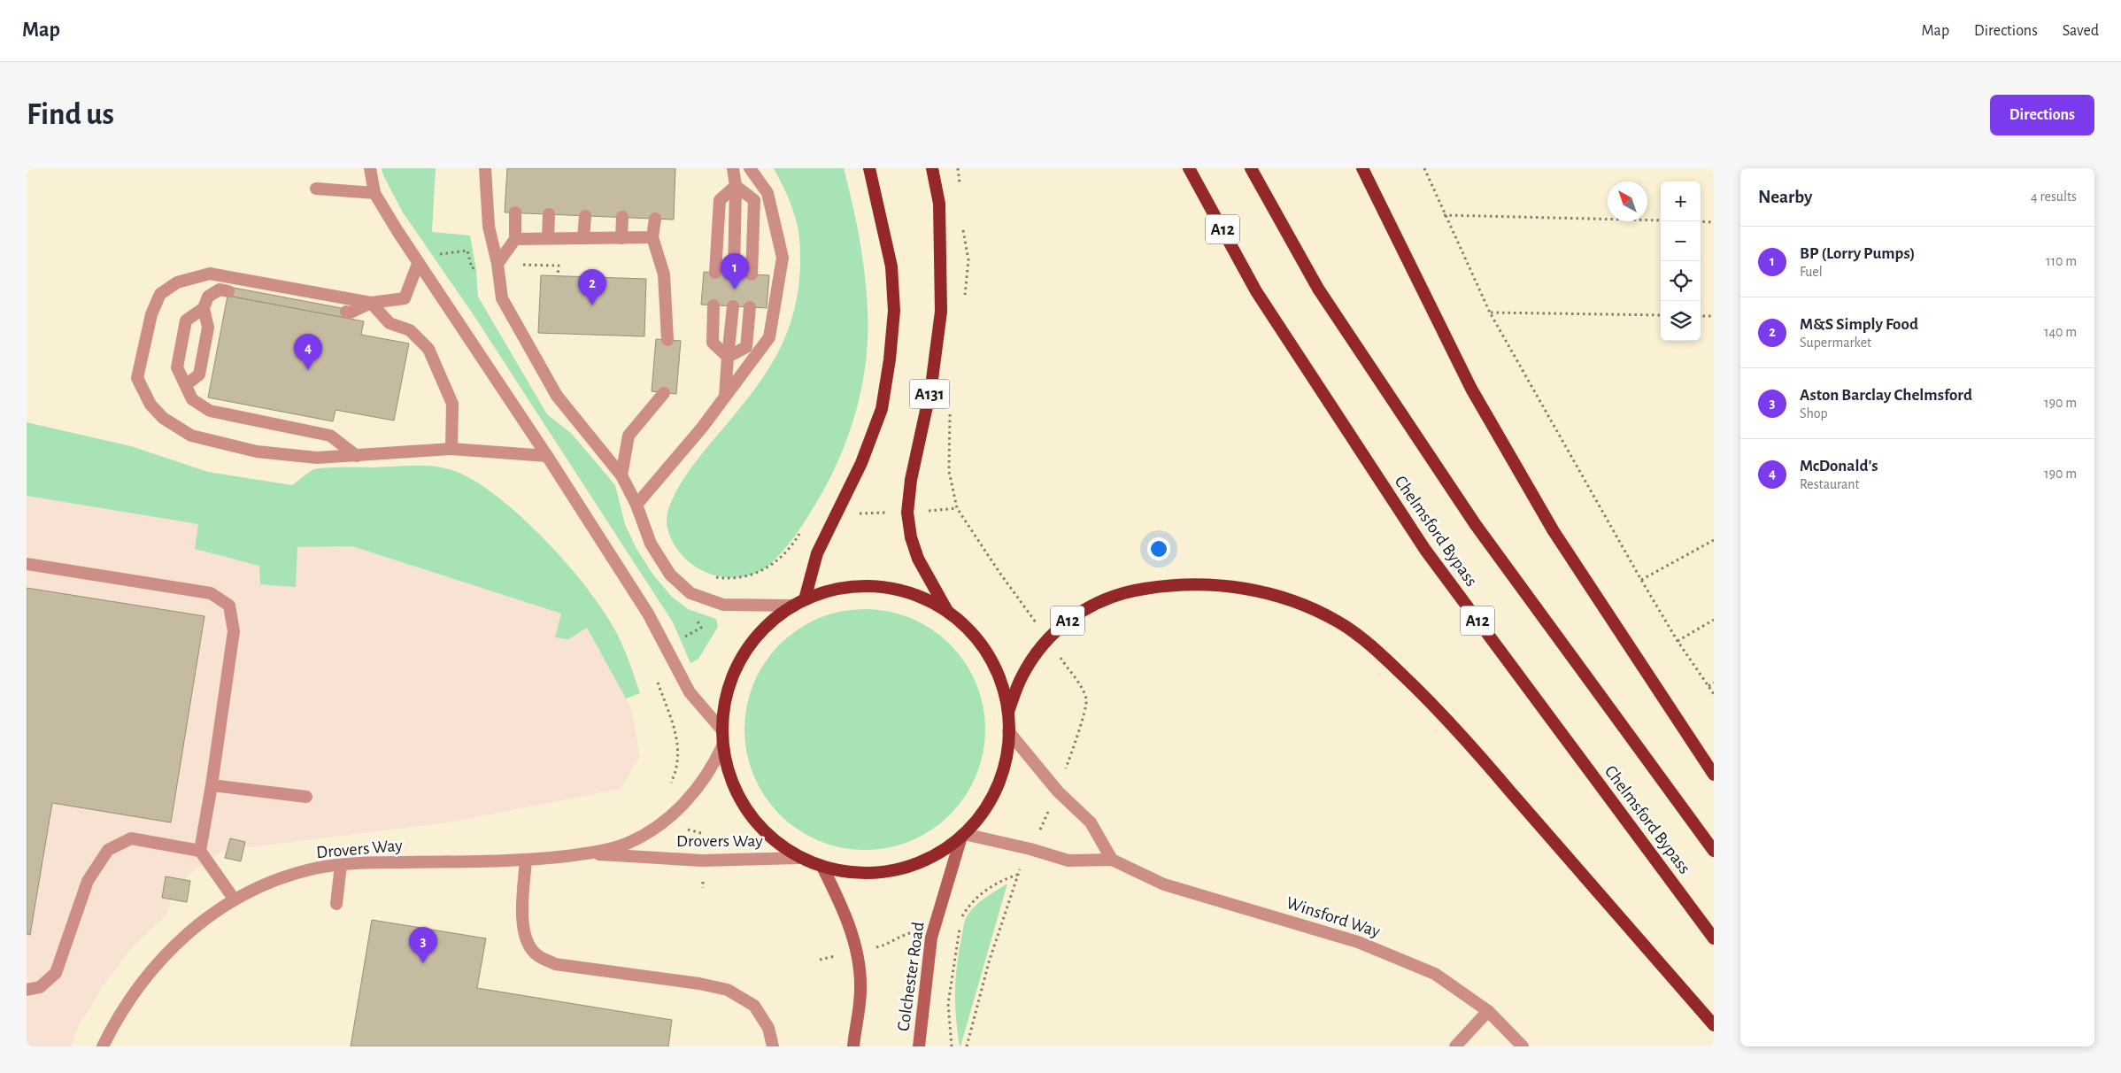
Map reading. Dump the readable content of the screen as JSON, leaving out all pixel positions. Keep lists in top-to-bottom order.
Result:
{
  "streets": {
    "highway": ["A12", "A131", "Chelmsford Bypass"],
    "main road": ["Colchester Road"],
    "street": ["Drovers Way", "Winsford Way"]
  },
  "crossings": [
    ["Winsford Way", "Colchester Road"]
  ],
  "north": "top left",
  "page": {
    "header": "Map",
    "nav": ["Map", "Directions", "Saved"],
    "buttons": "Directions",
    "title": "Find us",
    "heading": ["Nearby", "4 results"],
    "map_buttons": ["+", "−"],
    "list": [
      {
        "mark": "1",
        "name": "BP (Lorry Pumps)",
        "note": "Fuel",
        "value": "110 m"
      },
      {
        "mark": "2",
        "name": "M&S Simply Food",
        "note": "Supermarket",
        "value": "140 m"
      },
      {
        "mark": "3",
        "name": "Aston Barclay Chelmsford",
        "note": "Shop",
        "value": "190 m"
      },
      {
        "mark": "4",
        "name": "McDonald's",
        "note": "Restaurant",
        "value": "190 m"
      }
    ],
    "pins": [
      "1",
      "2",
      "4",
      "3"
    ]
  }
}
